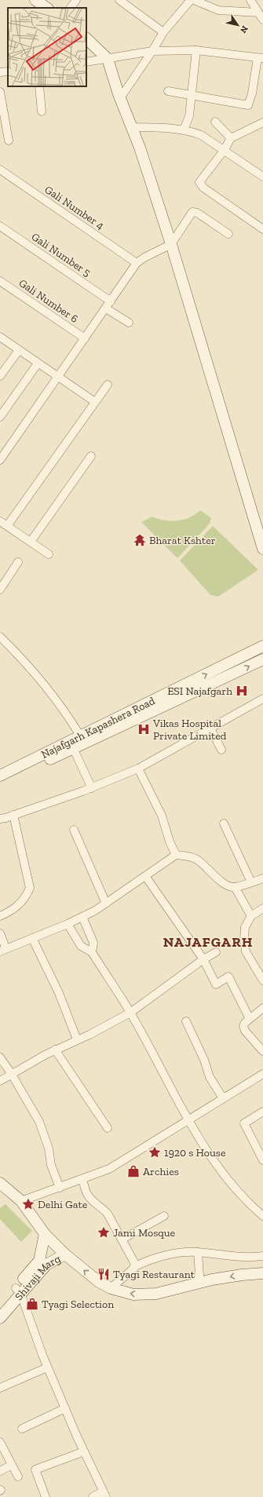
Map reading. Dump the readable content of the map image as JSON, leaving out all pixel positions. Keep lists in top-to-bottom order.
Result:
{
  "streets": {
    "main road": ["Najafgarh Kapashera Road", "Shivaji Marg"],
    "street": ["Gali Number 4", "Gali Number 5", "Gali Number 6"]
  },
  "districts": ["NAJAFGARH"],
  "places": {
    "temple": ["Bharat Kshter"],
    "hospital": ["ESI Najafgarh", "Vikas Hospital Private Limited"],
    "place": ["1920 s House", "Delhi Gate", "Jami Mosque"],
    "shop": ["Archies", "Tyagi Selection"],
    "restaurant": ["Tyagi Restaurant"]
  },
  "north": "bottom right"
}
